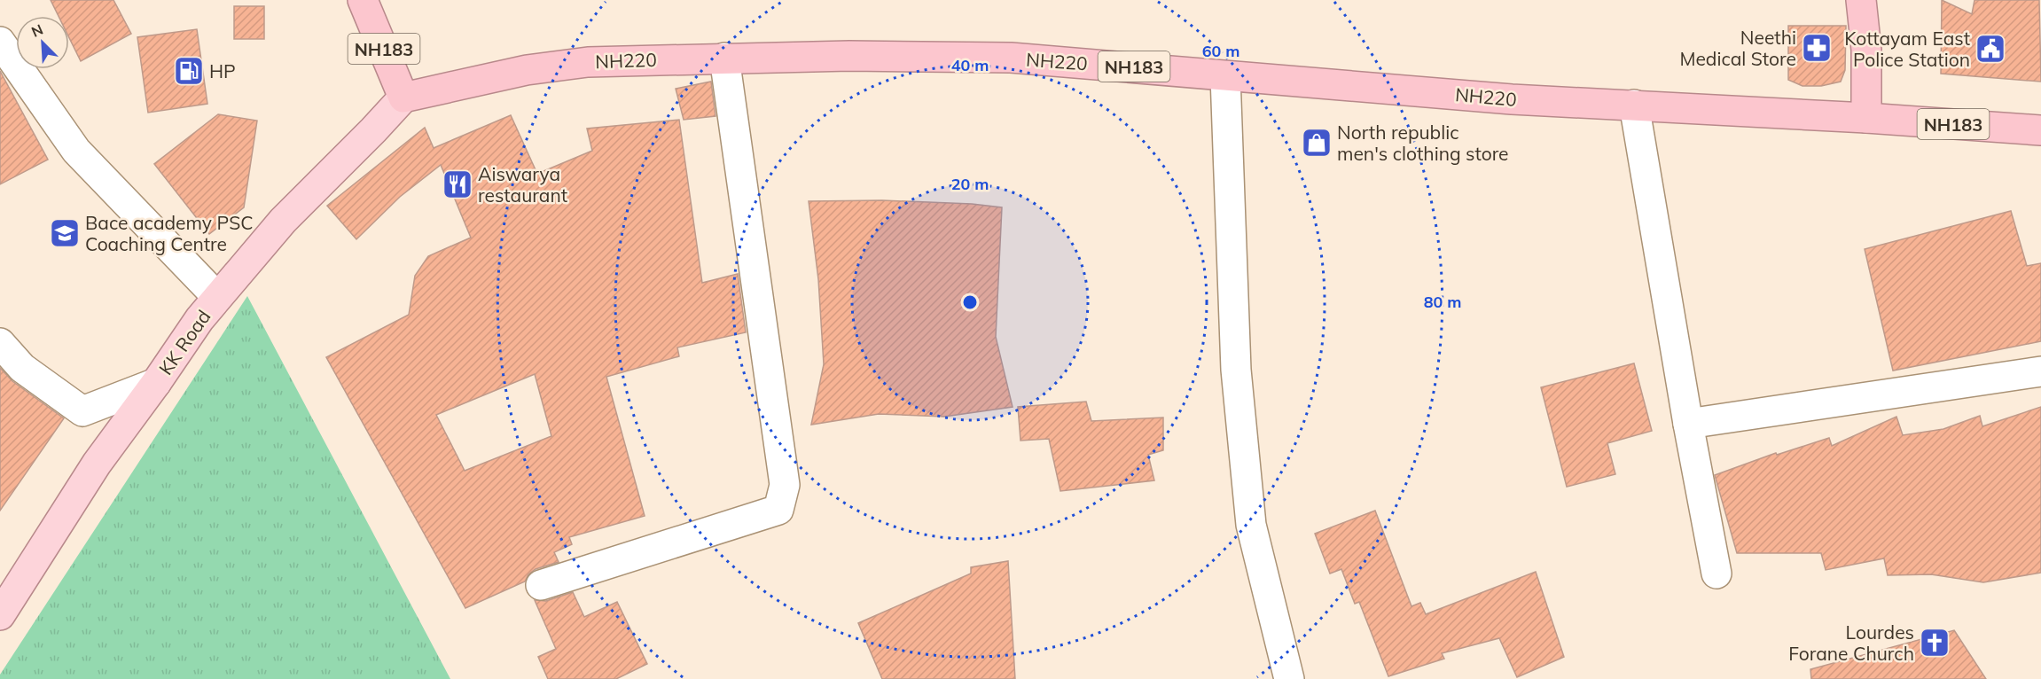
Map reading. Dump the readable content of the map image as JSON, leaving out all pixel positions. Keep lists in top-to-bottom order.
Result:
{
  "streets": {
    "highway": ["NH183", "NH220"],
    "main road": ["KK Road"]
  },
  "crossings": [
    ["NH183", "NH220"],
    ["NH183", "KK Road"],
    ["NH220", "KK Road"]
  ],
  "places": {
    "pharmacy": ["Neethi Medical Store"],
    "public building": ["Kottayam East Police Station"],
    "fuel station": ["HP"],
    "shop": ["North republic men's clothing store"],
    "restaurant": ["Aiswarya restaurant"],
    "school or university": ["Bace academy PSC Coaching Centre"],
    "church": ["Lourdes Forane Church"]
  },
  "north": "top left",
  "rings": [
    "60 m",
    "40 m",
    "20 m",
    "80 m"
  ]
}
